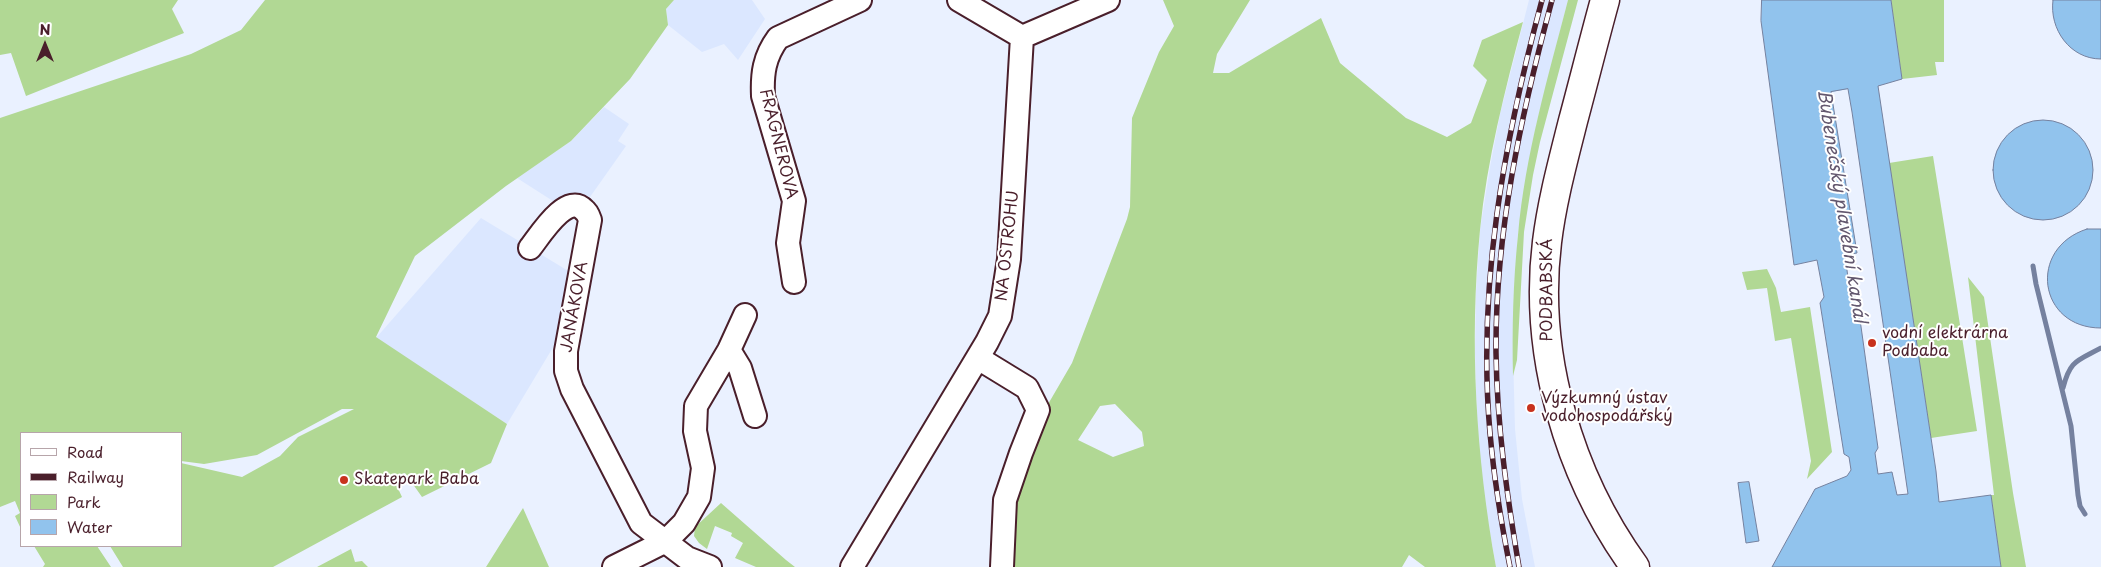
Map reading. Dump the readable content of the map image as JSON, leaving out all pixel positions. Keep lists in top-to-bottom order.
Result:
{
  "streets": {
    "main road": ["PODBABSKÁ"],
    "street": ["FRAGNEROVA", "NA OSTROHU", "JANÁKOVA"]
  },
  "water": ["Bubenečský plavební kanál"],
  "places": ["vodní elektrárna Podbaba", "Výzkumný ústav vodohospodářský", "Skatepark Baba"],
  "legend": [
    "Road",
    "Railway",
    "Park",
    "Water"
  ],
  "north": "top"
}
